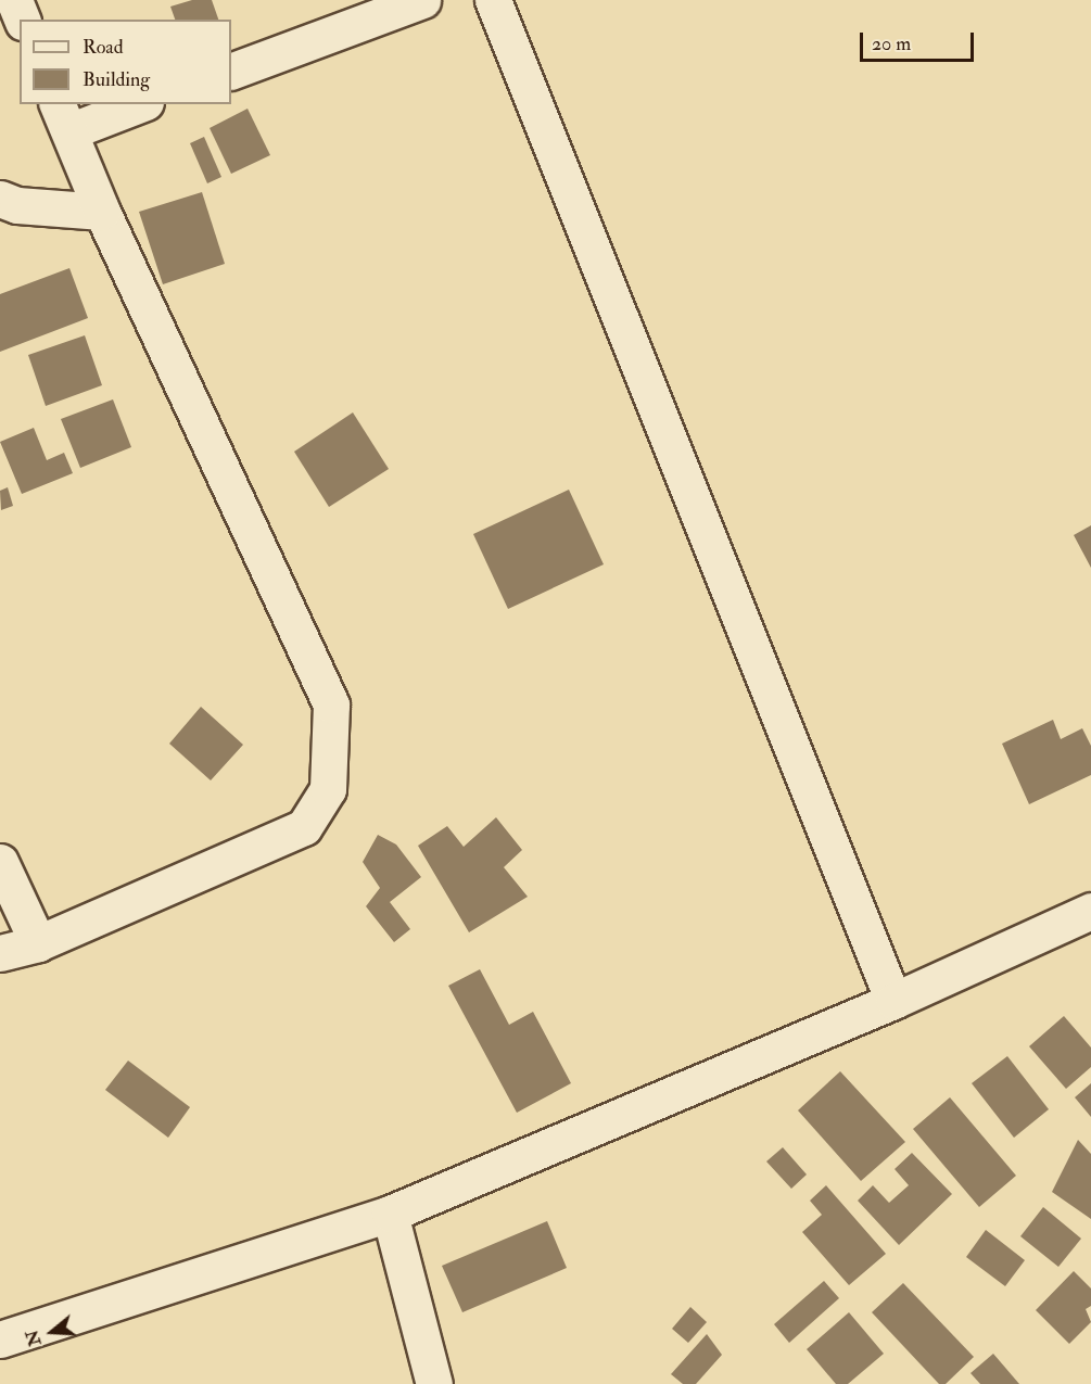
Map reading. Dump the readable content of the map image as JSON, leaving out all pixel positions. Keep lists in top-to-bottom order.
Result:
{
  "legend": ["Road", "Building"],
  "scale_bar": "20 m",
  "north": "left"
}
